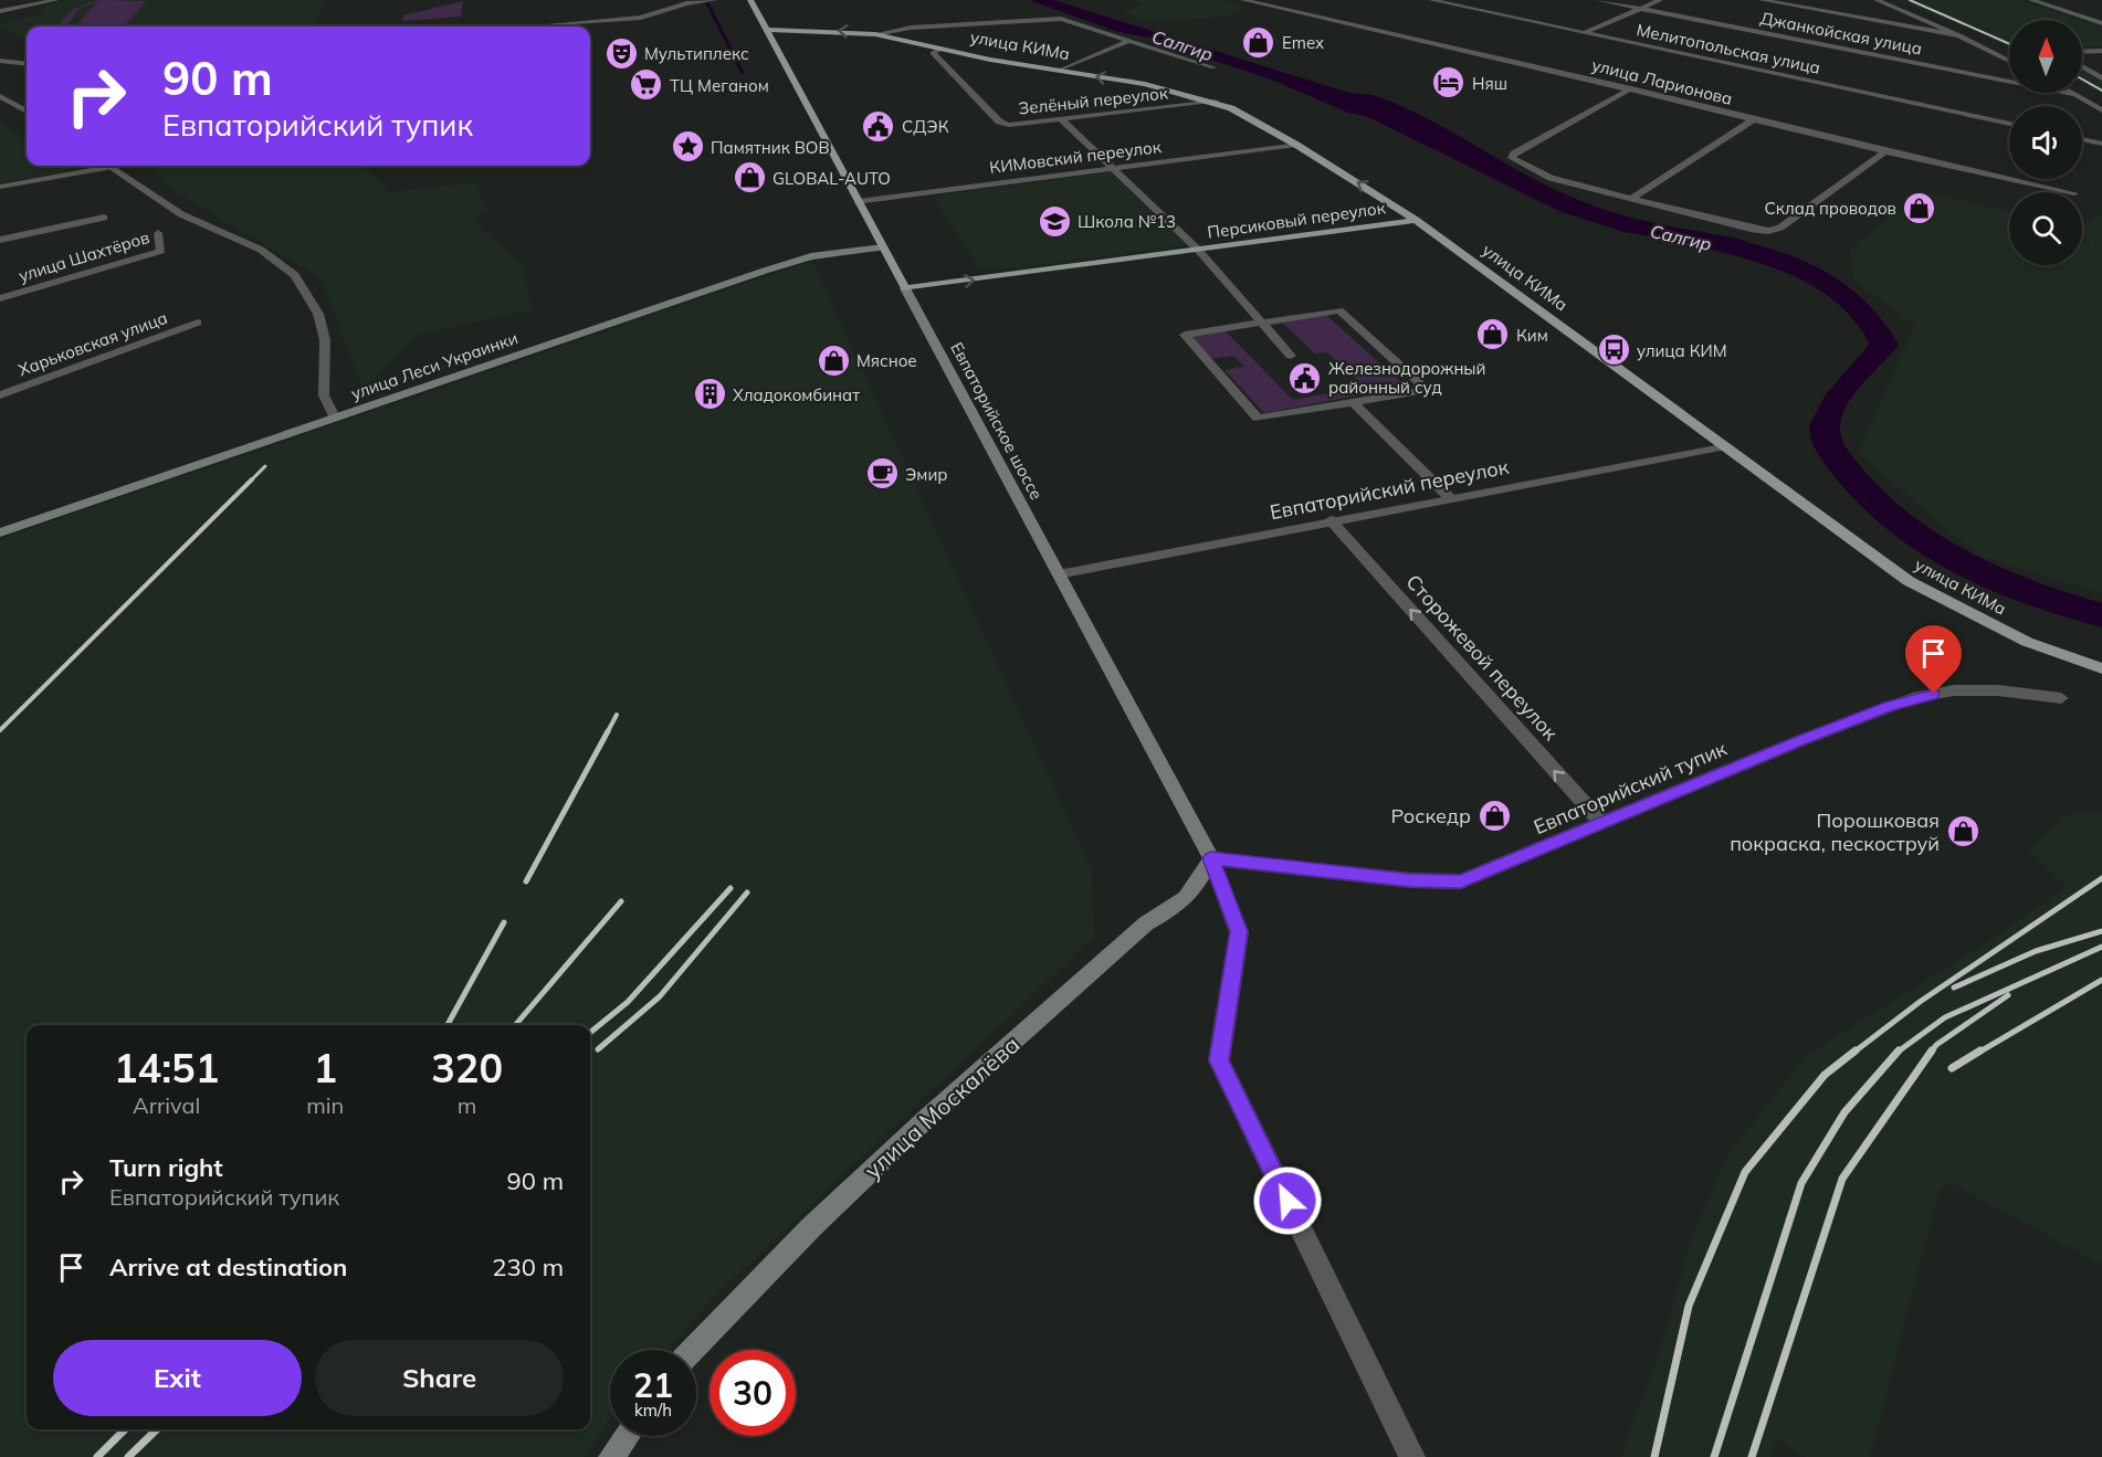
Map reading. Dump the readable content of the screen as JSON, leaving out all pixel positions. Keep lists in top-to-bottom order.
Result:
{
  "streets": {
    "main road": [
      "улица КИМа",
      "Персиковый переулок",
      "улица Леси Украинки",
      "Евпаторийское шоссе",
      "улица Москалёва"
    ],
    "street": [
      "Джанкойская улица",
      "Мелитопольская улица",
      "улица Ларионова",
      "Зелёный переулок",
      "КИМовский переулок",
      "улица Шахтёров",
      "Харьковская улица",
      "Евпаторийский переулок",
      "Сторожевой переулок",
      "Евпаторийский тупик"
    ]
  },
  "crossings": [
    ["улица КИМа", "Зелёный переулок"],
    ["улица КИМа", "КИМовский переулок"],
    ["улица КИМа", "Персиковый переулок"],
    ["улица КИМа", "Евпаторийское шоссе"],
    ["улица КИМа", "Евпаторийский переулок"],
    ["КИМовский переулок", "Евпаторийское шоссе"],
    ["Персиковый переулок", "Евпаторийское шоссе"],
    ["улица Леси Украинки", "Евпаторийское шоссе"],
    ["Евпаторийское шоссе", "Евпаторийский переулок"],
    ["Евпаторийское шоссе", "Евпаторийский тупик"],
    ["Евпаторийское шоссе", "улица Москалёва"],
    ["Евпаторийский переулок", "Сторожевой переулок"],
    ["Сторожевой переулок", "Евпаторийский тупик"],
    ["Евпаторийский тупик", "улица Москалёва"]
  ],
  "one_way": ["Персиковый переулок", "Сторожевой переулок"],
  "water": ["Салгир"],
  "places": {
    "shop": [
      "Emex",
      "GLOBAL-AUTO",
      "Склад проводов",
      "Ким",
      "Мясное",
      "Роскедр",
      "Порошковая покраска, пескоструй"
    ],
    "theatre": ["Мультиплекс"],
    "hotel": ["Няш"],
    "supermarket": ["ТЦ Меганом"],
    "public building": ["СДЭК", "Железнодорожный районный суд"],
    "place": ["Памятник ВОВ"],
    "school or university": ["Школа №13"],
    "bus stop": ["улица КИМ"],
    "building": ["Хладокомбинат"],
    "cafe": ["Эмир"]
  },
  "north": "top",
  "page": {
    "turn": ["90 m", "Евпаторийский тупик"],
    "eta": [
      "14:51",
      "Arrival",
      "1",
      "min",
      "320",
      "m"
    ],
    "list": [
      {
        "name": "Turn right",
        "note": "Евпаторийский тупик",
        "value": "90 m"
      },
      {
        "name": "Arrive at destination",
        "value": "230 m"
      }
    ],
    "buttons": ["Exit", "Share"],
    "speed": "21 km/h",
    "limit": "30"
  }
}
